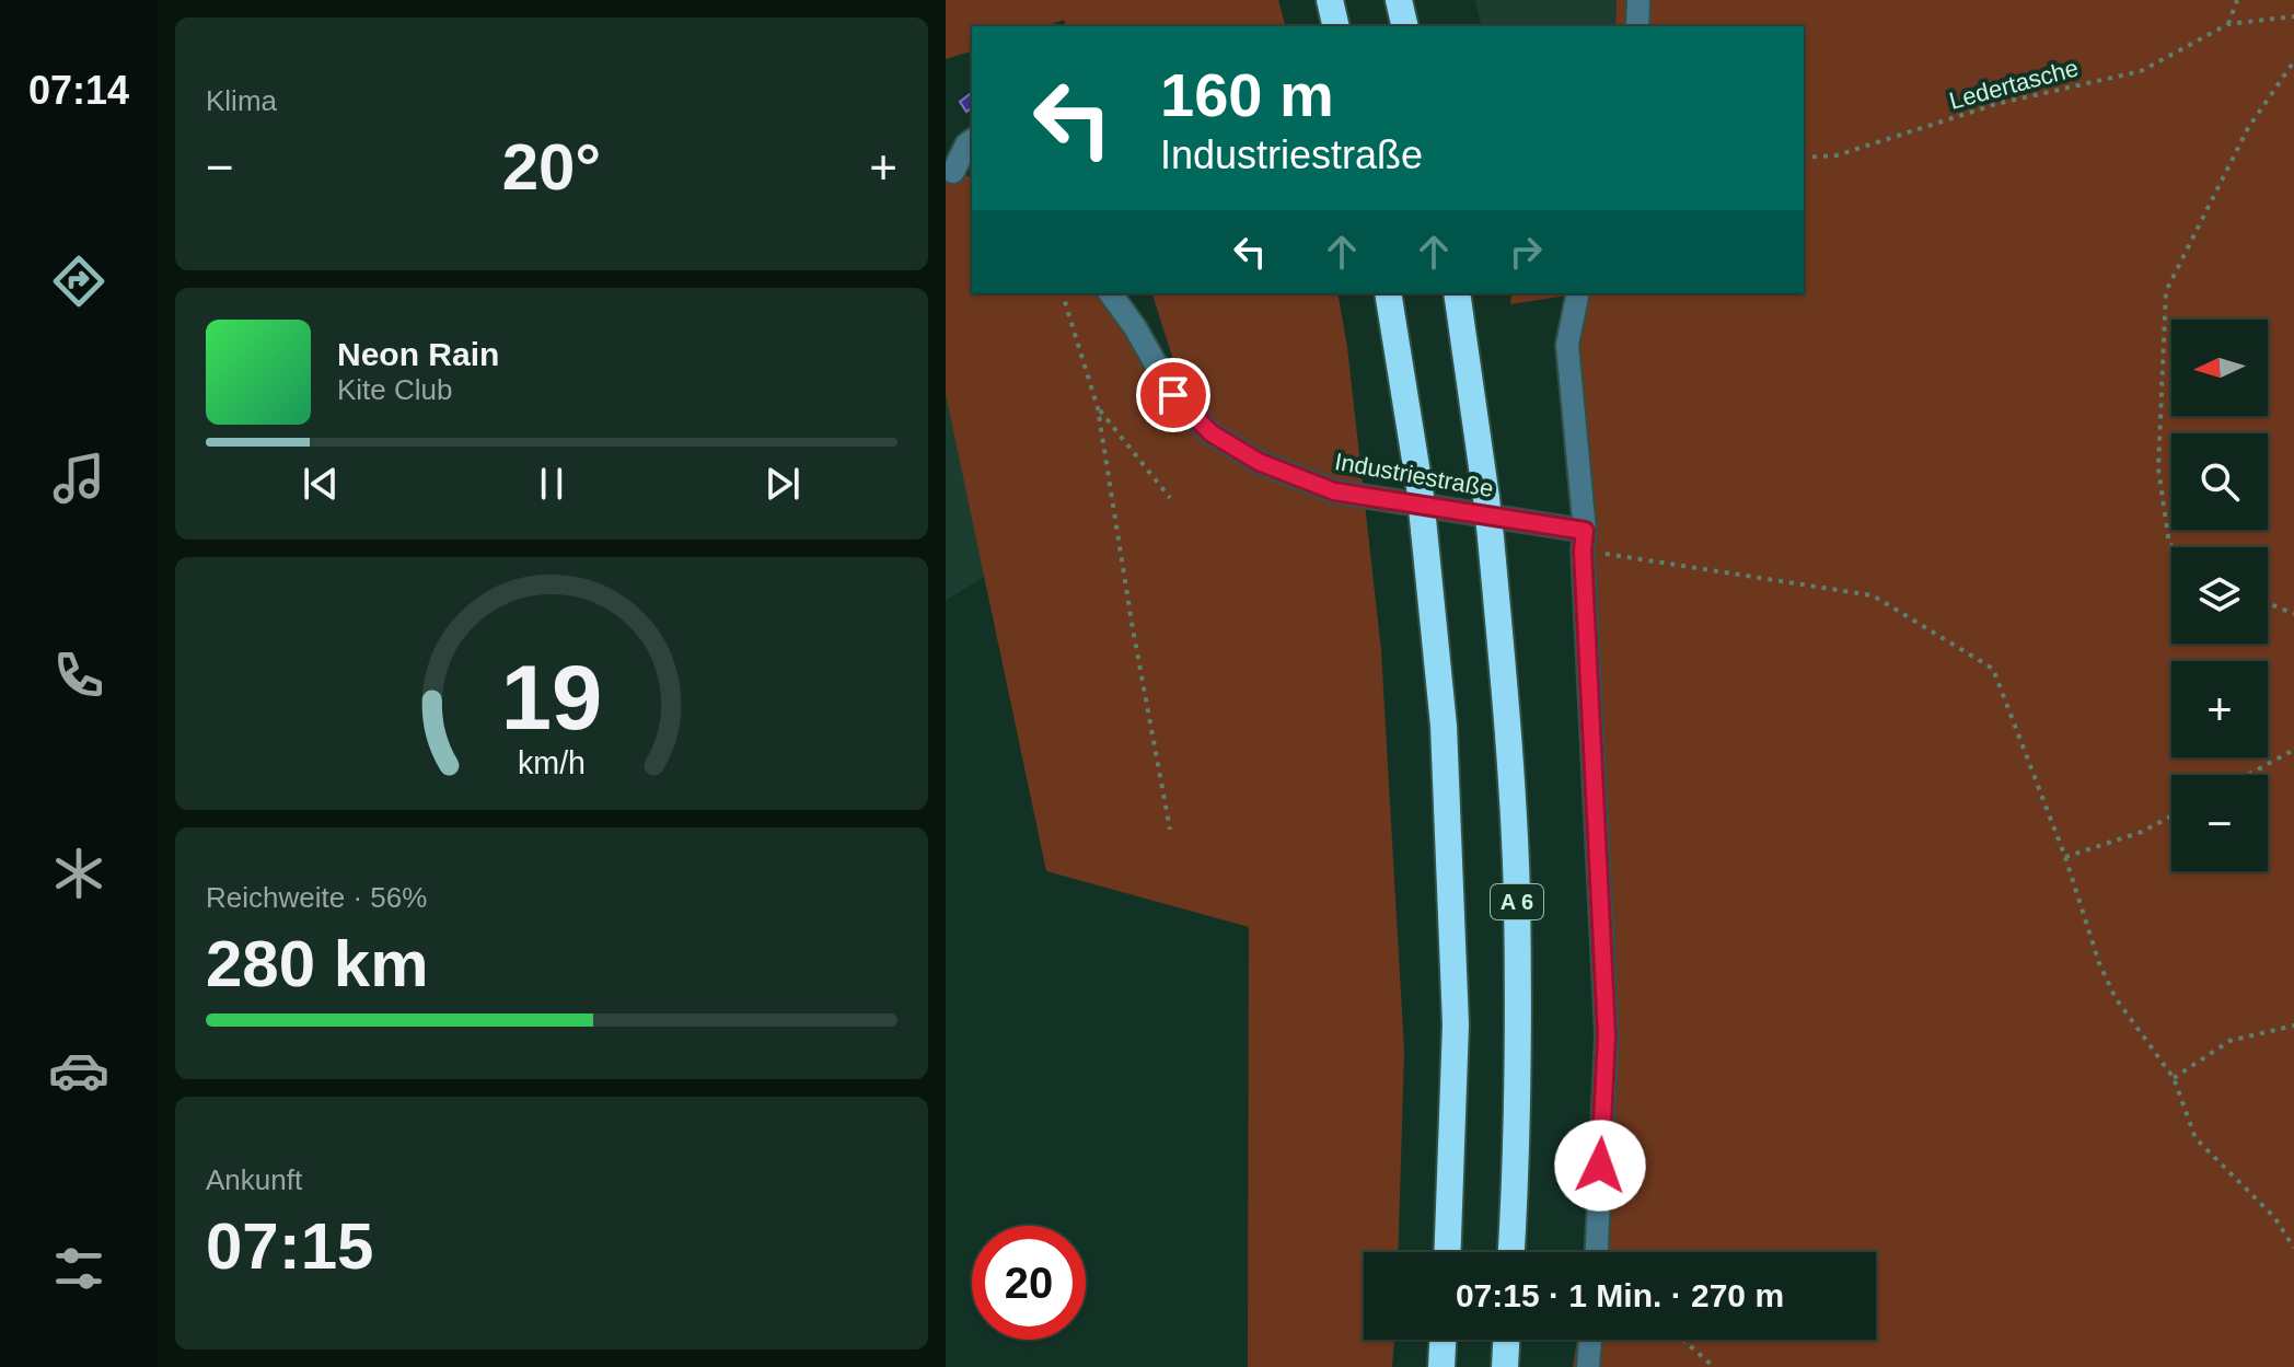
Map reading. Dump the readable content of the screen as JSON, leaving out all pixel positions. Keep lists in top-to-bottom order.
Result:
{
  "streets": {
    "highway": ["A 6"],
    "street": ["Industriestraße"],
    "path": ["Ledertasche"]
  },
  "north": "left",
  "page": {
    "tabs": "07:14",
    "tile": [
      "Klima",
      ["Reichweite · 56%", "280 km"],
      ["Ankunft", "07:15"]
    ],
    "turn": ["160 m", "Industriestraße"],
    "heat": ["−", "20°", "+"],
    "song": ["Neon Rain", "Kite Club"],
    "map_buttons": ["+", "−"],
    "limit": "20",
    "trip": "07:15 · 1 Min. · 270 m",
    "gauge": ["19", "km/h"]
  }
}
